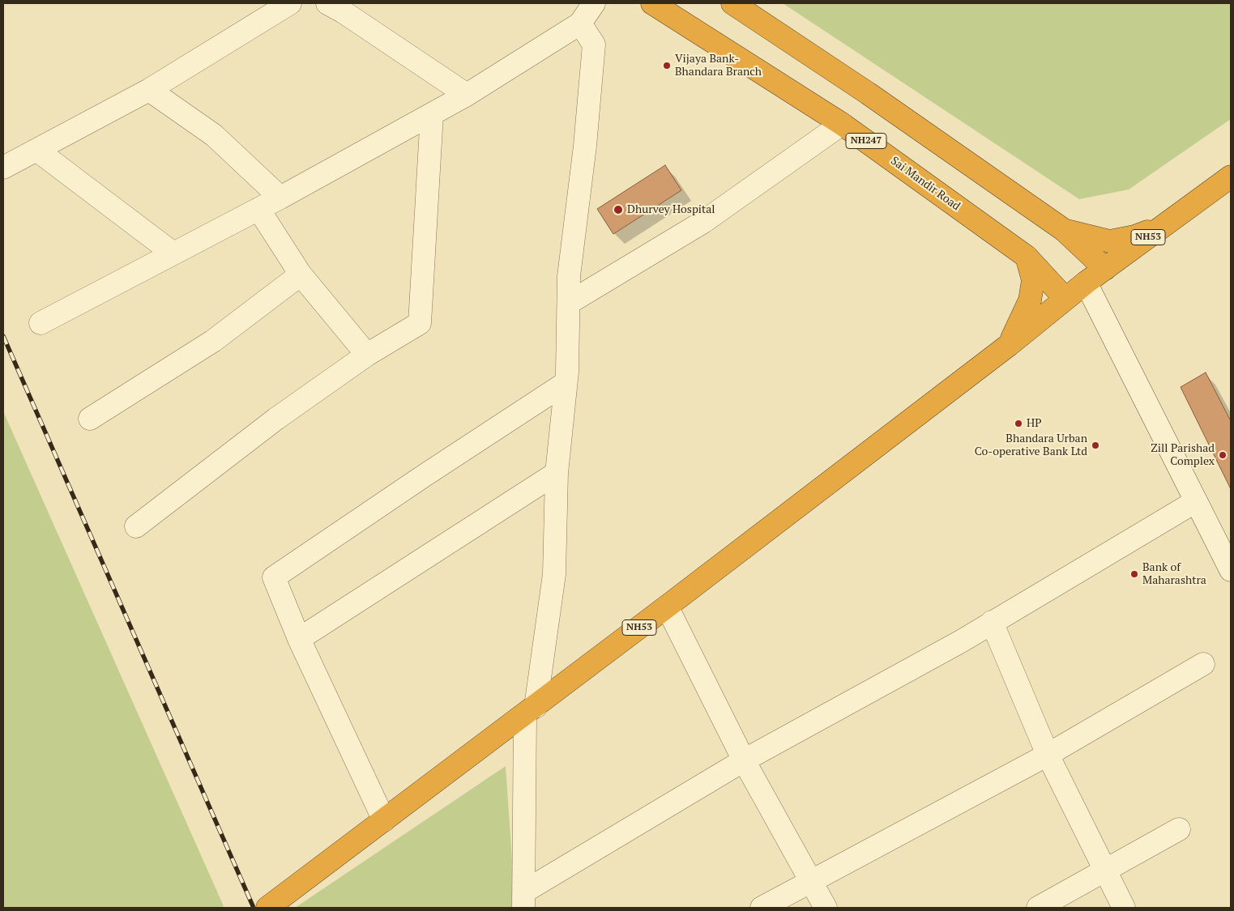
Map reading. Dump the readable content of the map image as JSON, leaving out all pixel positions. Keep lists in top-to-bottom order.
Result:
{
  "streets": {
    "highway": ["NH247", "Sai Mandir Road", "NH53"]
  },
  "crossings": [
    ["Sai Mandir Road", "NH53"]
  ],
  "places": [
    "Vijaya Bank- Bhandara Branch",
    "Dhurvey Hospital",
    "HP",
    "Bhandara Urban Co-operative Bank Ltd",
    "Zill Parishad Complex",
    "Bank of Maharashtra"
  ]
}
